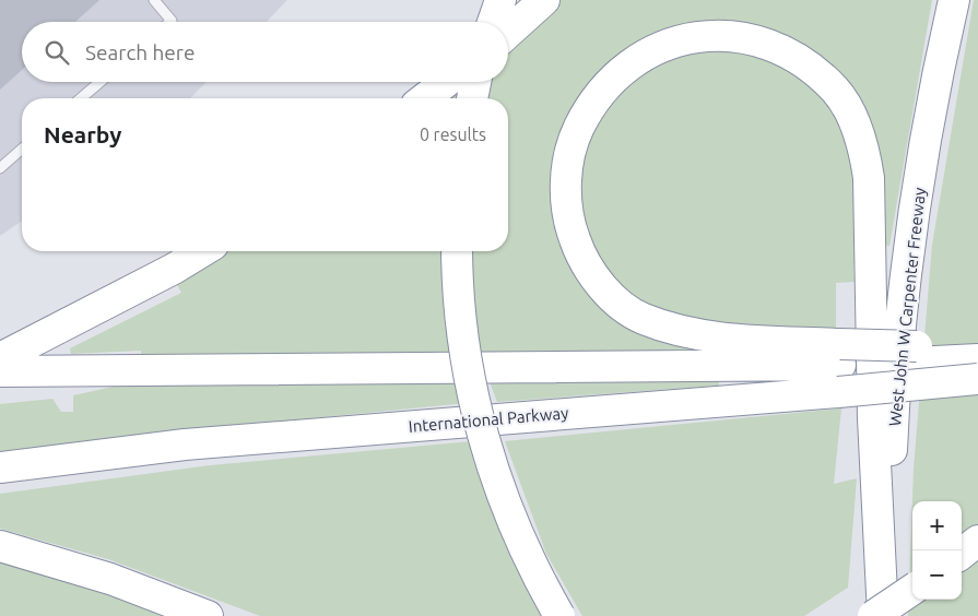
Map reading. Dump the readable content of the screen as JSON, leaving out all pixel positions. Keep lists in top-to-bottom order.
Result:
{
  "streets": {
    "highway": ["West John W Carpenter Freeway", "International Parkway"]
  },
  "page": {
    "search": "Search here",
    "heading": ["Nearby", "0 results"],
    "map_buttons": ["+", "−"]
  }
}
